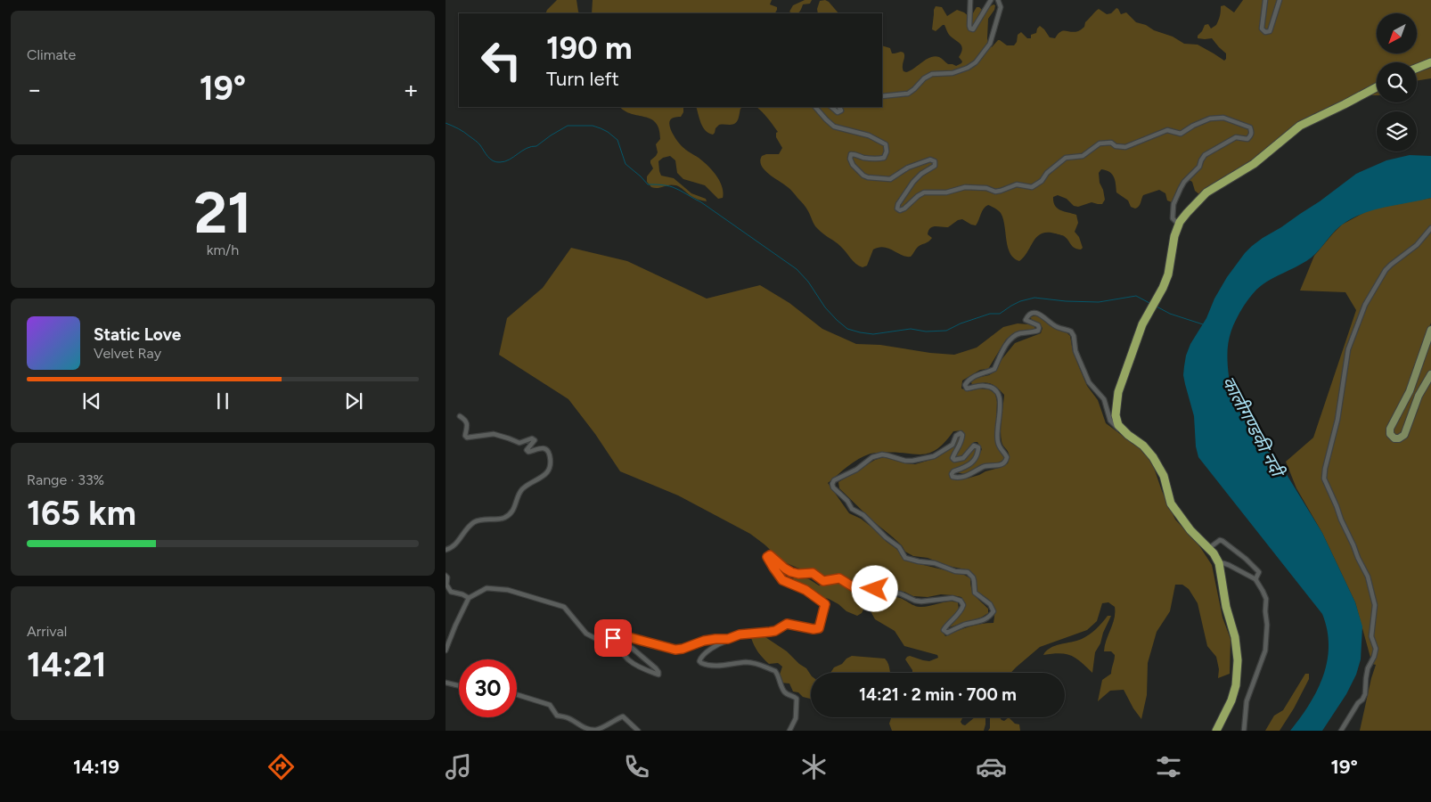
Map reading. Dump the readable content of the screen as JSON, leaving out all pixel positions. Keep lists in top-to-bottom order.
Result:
{
  "water": ["कालीगण्डकी नदी"],
  "north": "bottom left",
  "page": {
    "tile": [
      "Climate",
      ["21", "km/h"],
      ["Range · 33%", "165 km"],
      ["Arrival", "14:21"]
    ],
    "turn": ["190 m", "Turn left"],
    "heat": ["−", "19°", "+"],
    "song": ["Static Love", "Velvet Ray"],
    "limit": "30",
    "trip": "14:21 · 2 min · 700 m",
    "tabs": ["14:19", "19°"]
  }
}
